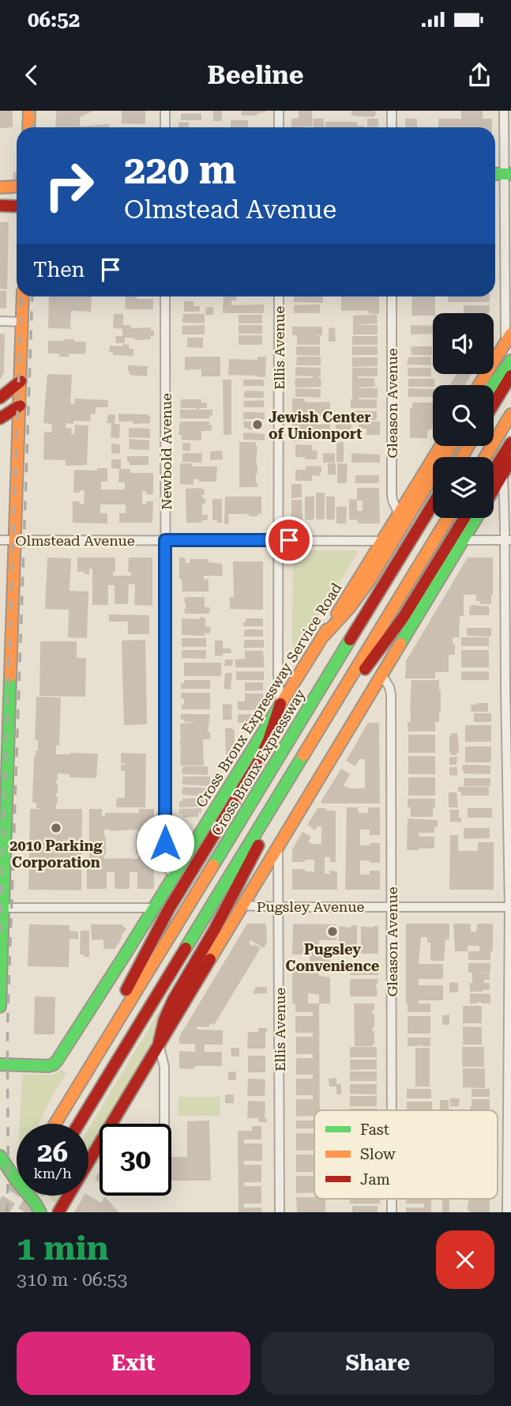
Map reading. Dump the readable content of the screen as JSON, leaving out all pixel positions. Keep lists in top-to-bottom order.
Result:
{
  "streets": {
    "main road": ["Cross Bronx Expressway Service Road", "Cross Bronx Expressway"],
    "street": [
      "Ellis Avenue",
      "Gleason Avenue",
      "Newbold Avenue",
      "Olmstead Avenue",
      "Pugsley Avenue"
    ]
  },
  "crossings": [
    ["Ellis Avenue", "Olmstead Avenue"],
    ["Ellis Avenue", "Cross Bronx Expressway Service Road"],
    ["Ellis Avenue", "Pugsley Avenue"],
    ["Gleason Avenue", "Cross Bronx Expressway Service Road"],
    ["Gleason Avenue", "Pugsley Avenue"],
    ["Newbold Avenue", "Olmstead Avenue"],
    ["Newbold Avenue", "Cross Bronx Expressway Service Road"],
    ["Olmstead Avenue", "Cross Bronx Expressway Service Road"]
  ],
  "places": ["Jewish Center of Unionport", "2010 Parking Corporation", "Pugsley Convenience"],
  "legend": ["Fast", "Slow", "Jam"],
  "page": {
    "status": "06:52",
    "header": "Beeline",
    "turn": ["220 m", "Olmstead Avenue"],
    "then": "Then",
    "speed": "26 km/h",
    "limit": "30",
    "heading": ["1 min", "310 m · 06:53"],
    "buttons": ["Exit", "Share"]
  }
}
